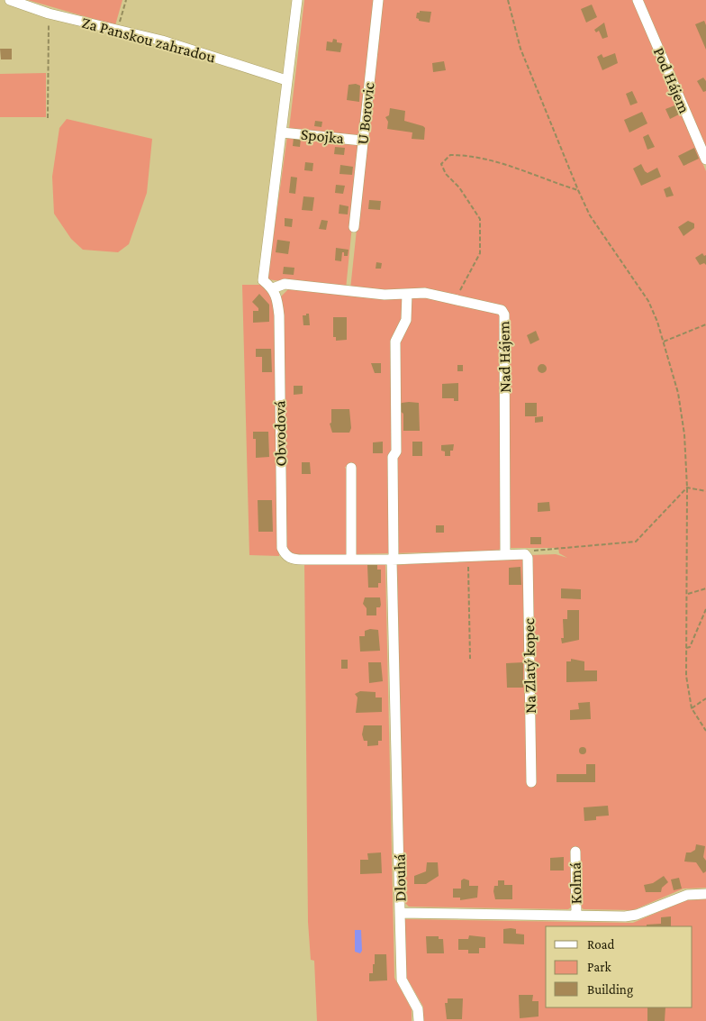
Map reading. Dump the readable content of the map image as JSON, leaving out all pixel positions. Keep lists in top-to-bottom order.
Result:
{
  "streets": {
    "street": [
      "Za Panskou zahradou",
      "Pod Hájem",
      "U Borovic",
      "Spojka",
      "Nad Hájem",
      "Obvodová",
      "Na Zlatý kopec",
      "Dlouhá",
      "Kolmá"
    ]
  },
  "crossings": [
    ["Za Panskou zahradou", "Obvodová"],
    ["U Borovic", "Spojka"],
    ["Spojka", "Obvodová"],
    ["Nad Hájem", "Obvodová"],
    ["Nad Hájem", "Dlouhá"],
    ["Obvodová", "Na Zlatý kopec"],
    ["Obvodová", "Dlouhá"],
    ["Dlouhá", "Kolmá"]
  ],
  "legend": ["Road", "Park", "Building"]
}
